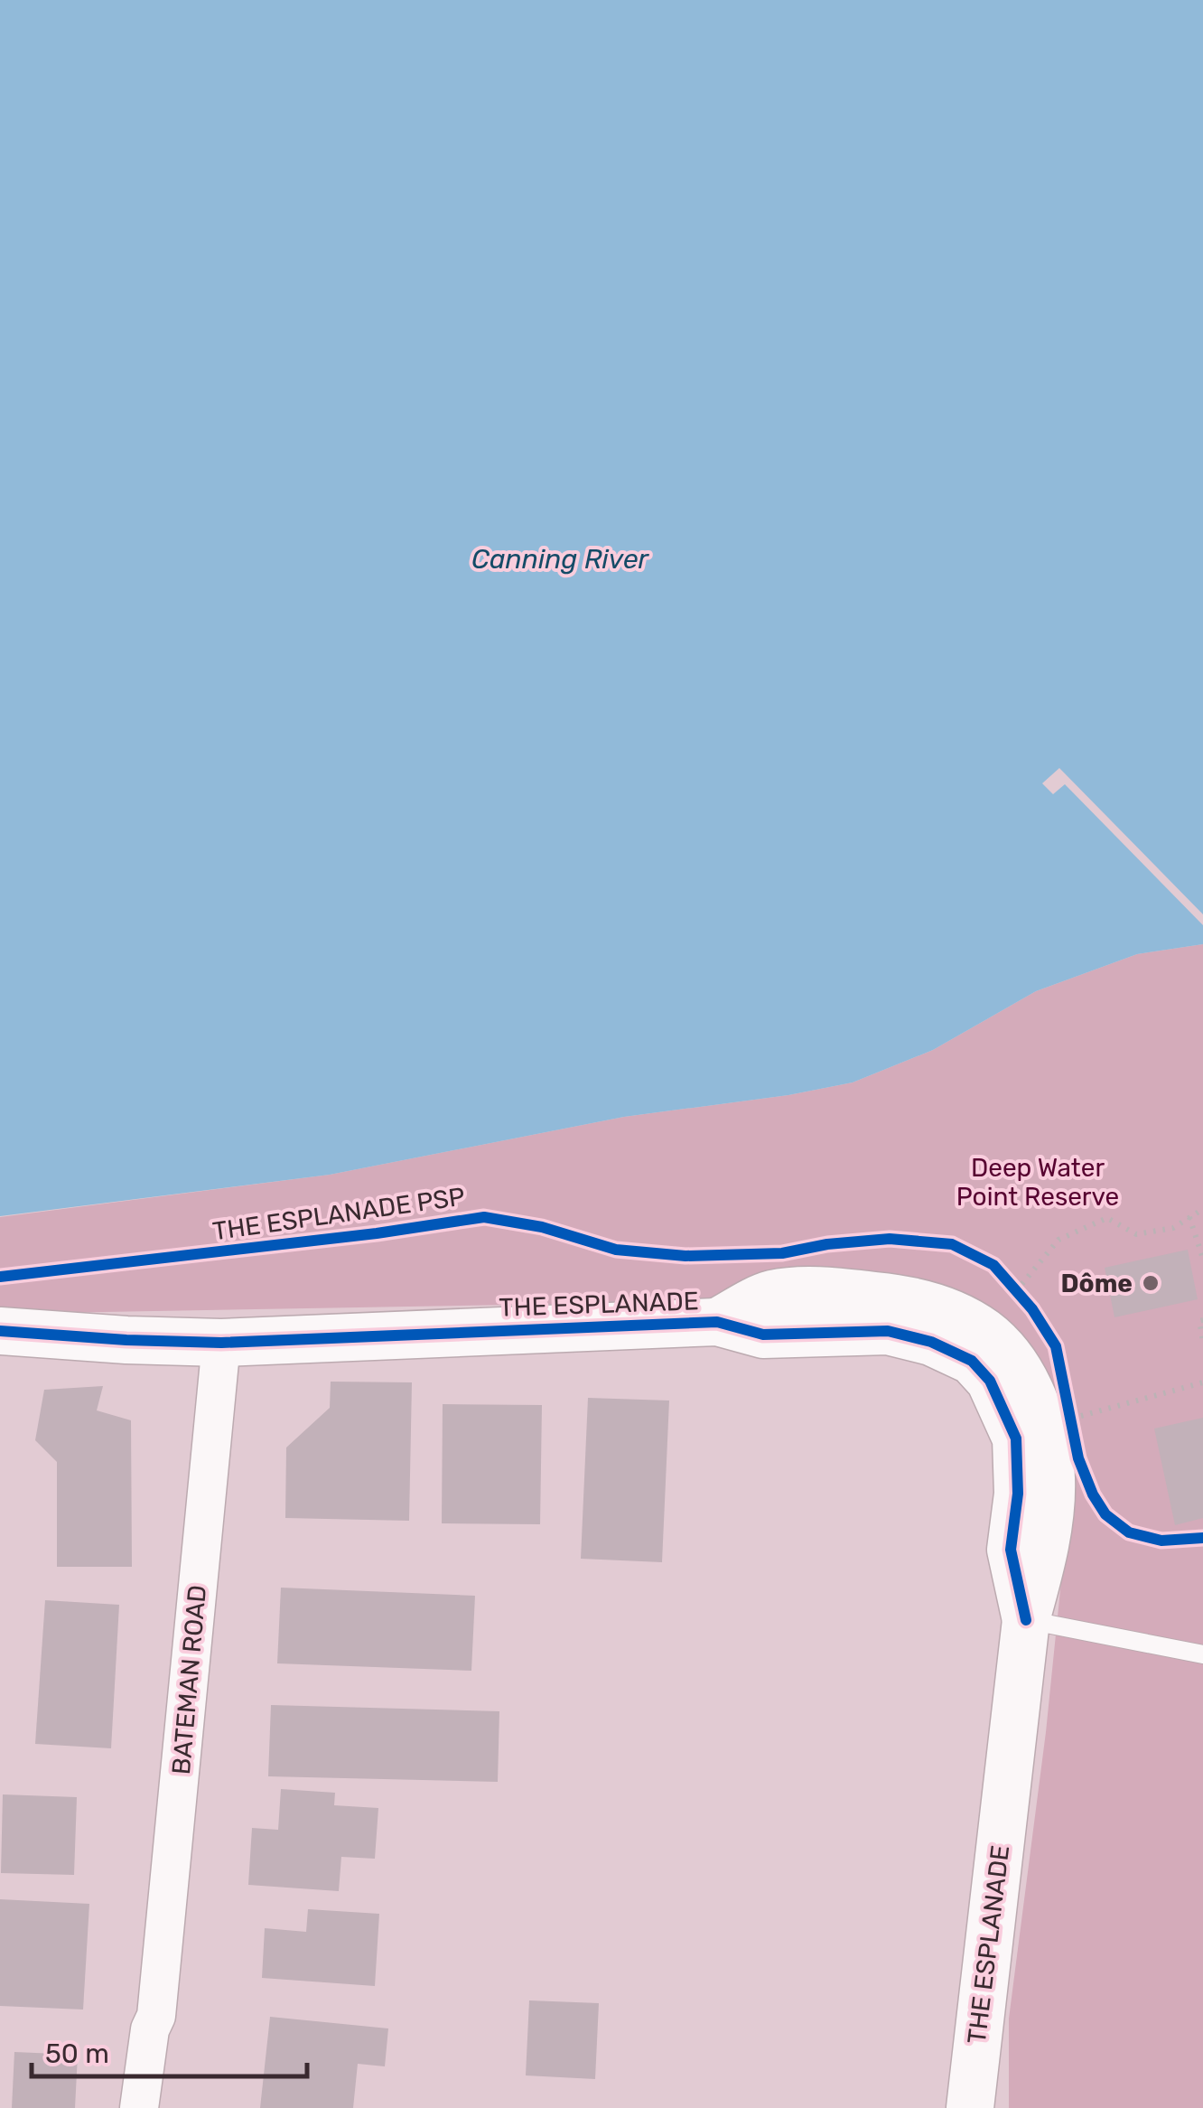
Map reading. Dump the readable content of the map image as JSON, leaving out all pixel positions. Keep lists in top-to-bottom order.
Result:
{
  "streets": {
    "street": ["THE ESPLANADE", "BATEMAN ROAD"],
    "cycle path": ["THE ESPLANADE PSP"]
  },
  "crossings": [
    ["THE ESPLANADE", "BATEMAN ROAD"]
  ],
  "water": ["Canning River"],
  "parks": ["Deep Water Point Reserve"],
  "places": ["Dôme"],
  "scale_bar": "50 m"
}
